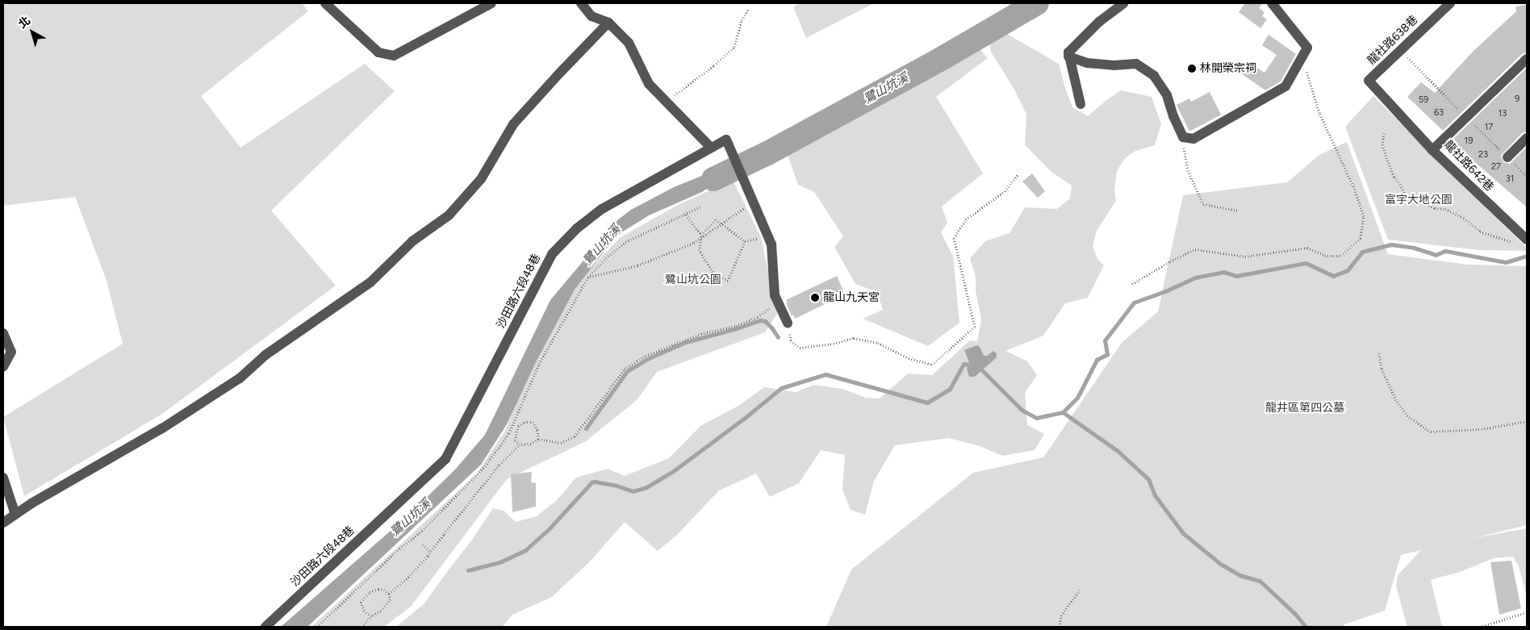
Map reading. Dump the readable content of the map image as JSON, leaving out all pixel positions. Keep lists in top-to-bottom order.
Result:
{
  "streets": {
    "street": ["龍社路638巷", "龍社路642巷", "沙田路六段48巷"]
  },
  "crossings": [
    ["龍社路638巷", "龍社路642巷"]
  ],
  "water": ["鷺山坑溪"],
  "parks": ["富宇大地公園", "鷺山坑公園", "龍井區第四公墓"],
  "places": ["林開榮宗祠", "龍山九天宮"],
  "house_numbers": [
    "9",
    "59",
    "63",
    "13",
    "17",
    "19",
    "23",
    "27",
    "31"
  ],
  "north": "top left"
}
